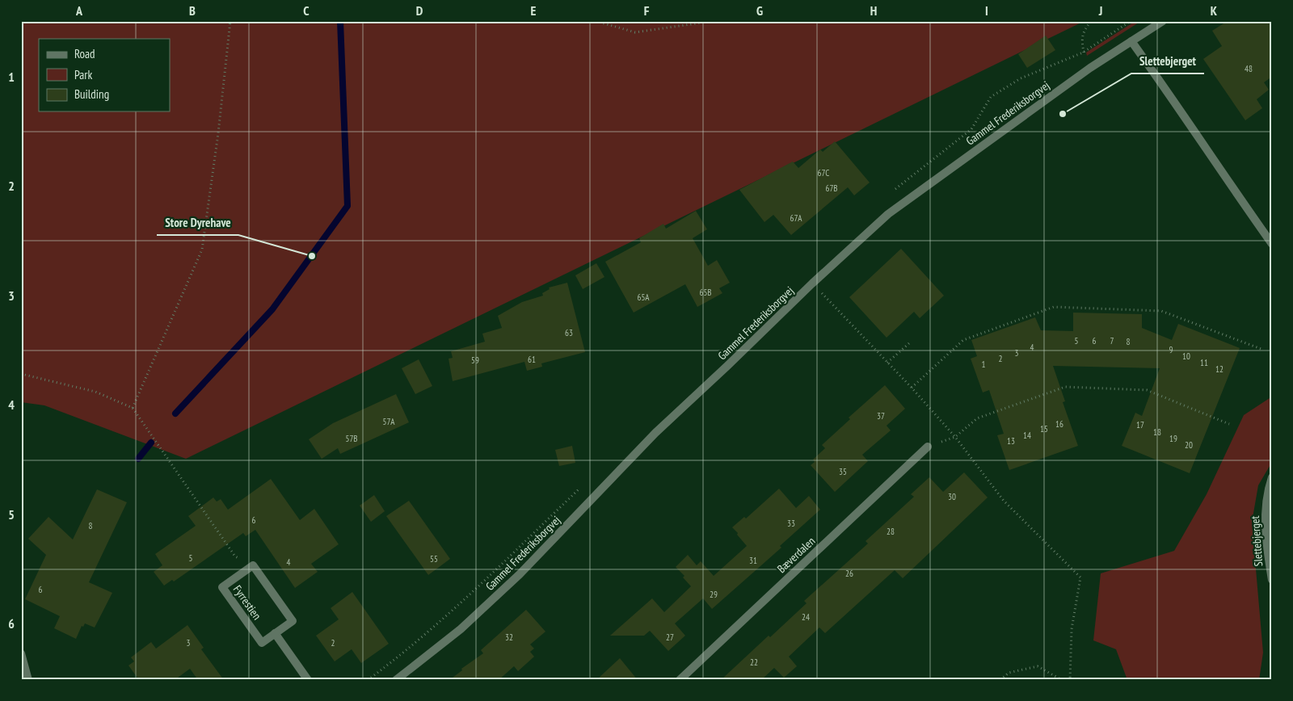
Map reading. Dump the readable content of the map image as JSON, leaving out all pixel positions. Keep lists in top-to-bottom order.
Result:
{
  "streets": {
    "street": [
      "Gammel Frederiksborgvej",
      "Slettebjerget",
      "Bæverdalen",
      "Fyrrestien"
    ]
  },
  "places": ["Slettebjerget", "Store Dyrehave"],
  "house_numbers": [
    "48",
    "67C",
    "67B",
    "67A",
    "65B",
    "65A",
    "63",
    "5",
    "6",
    "7",
    "8",
    "4",
    "9",
    "3",
    "10",
    "2",
    "61",
    "59",
    "11",
    "1",
    "12",
    "37",
    "57A",
    "16",
    "17",
    "15",
    "18",
    "14",
    "57B",
    "19",
    "13",
    "20",
    "35",
    "30",
    "6",
    "33",
    "8",
    "28",
    "5",
    "55",
    "31",
    "4",
    "26",
    "6",
    "29",
    "24",
    "32",
    "27",
    "3",
    "2",
    "22"
  ],
  "legend": ["Road", "Park", "Building"],
  "grid": {
    "columns": [
      "A",
      "B",
      "C",
      "D",
      "E",
      "F",
      "G",
      "H",
      "I",
      "J",
      "K"
    ],
    "rows": [
      "1",
      "2",
      "3",
      "4",
      "5",
      "6"
    ]
  }
}
